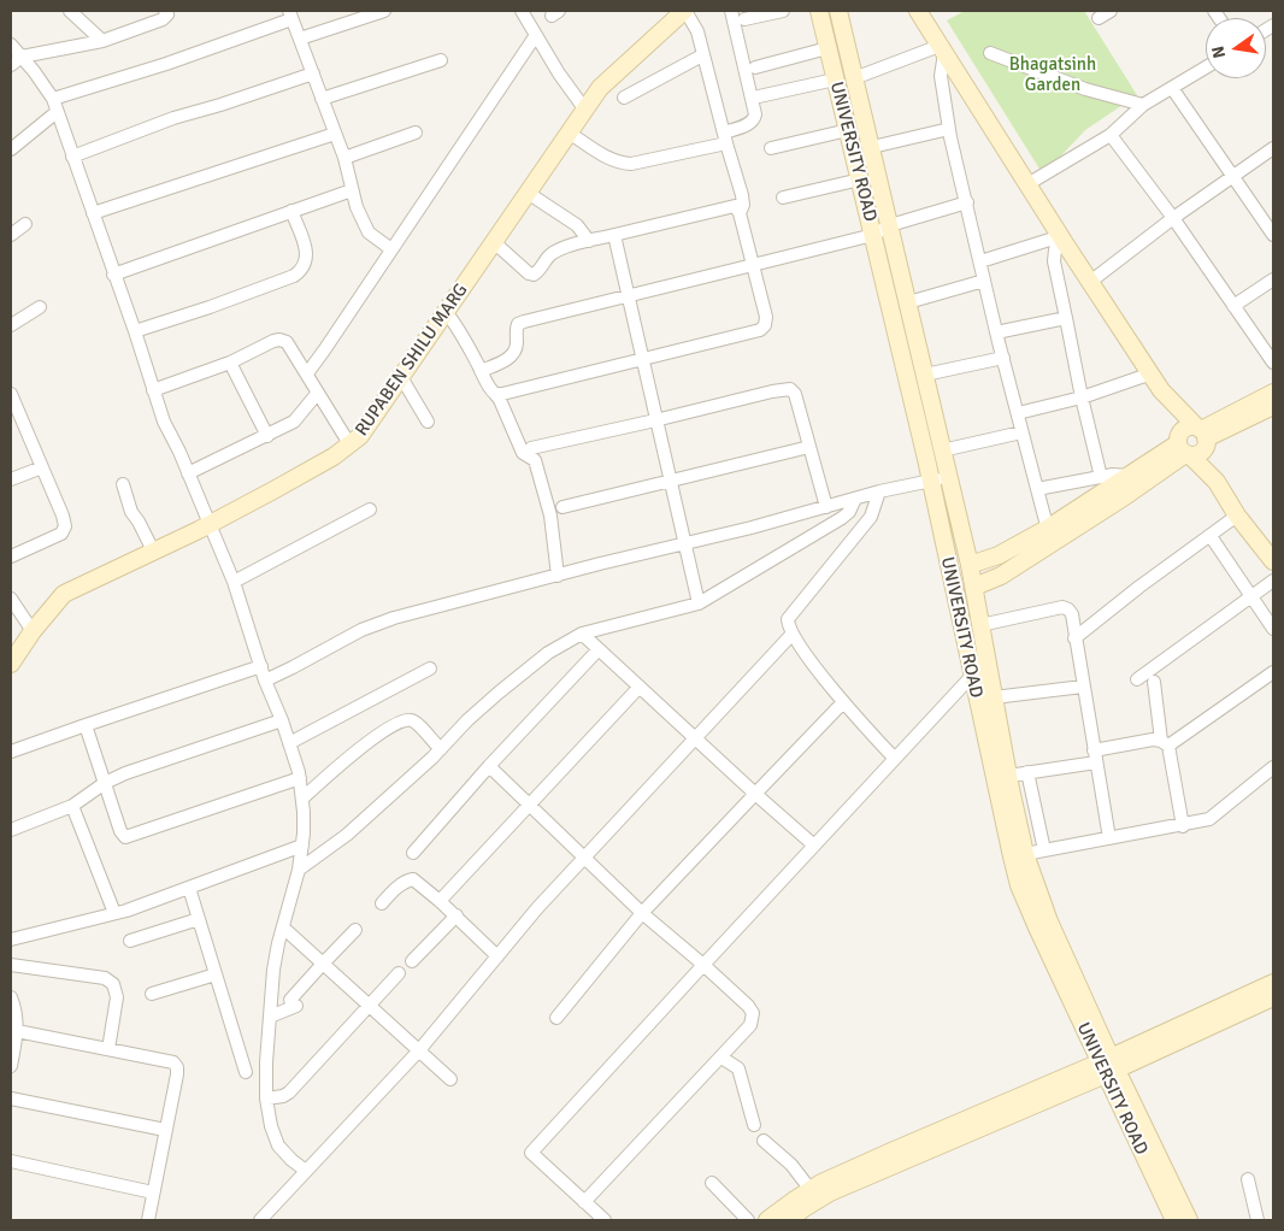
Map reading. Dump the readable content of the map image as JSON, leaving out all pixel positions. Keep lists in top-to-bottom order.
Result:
{
  "streets": {
    "street": ["UNIVERSITY ROAD", "RUPABEN SHILU MARG"]
  },
  "parks": ["Bhagatsinh Garden"],
  "north": "left"
}
